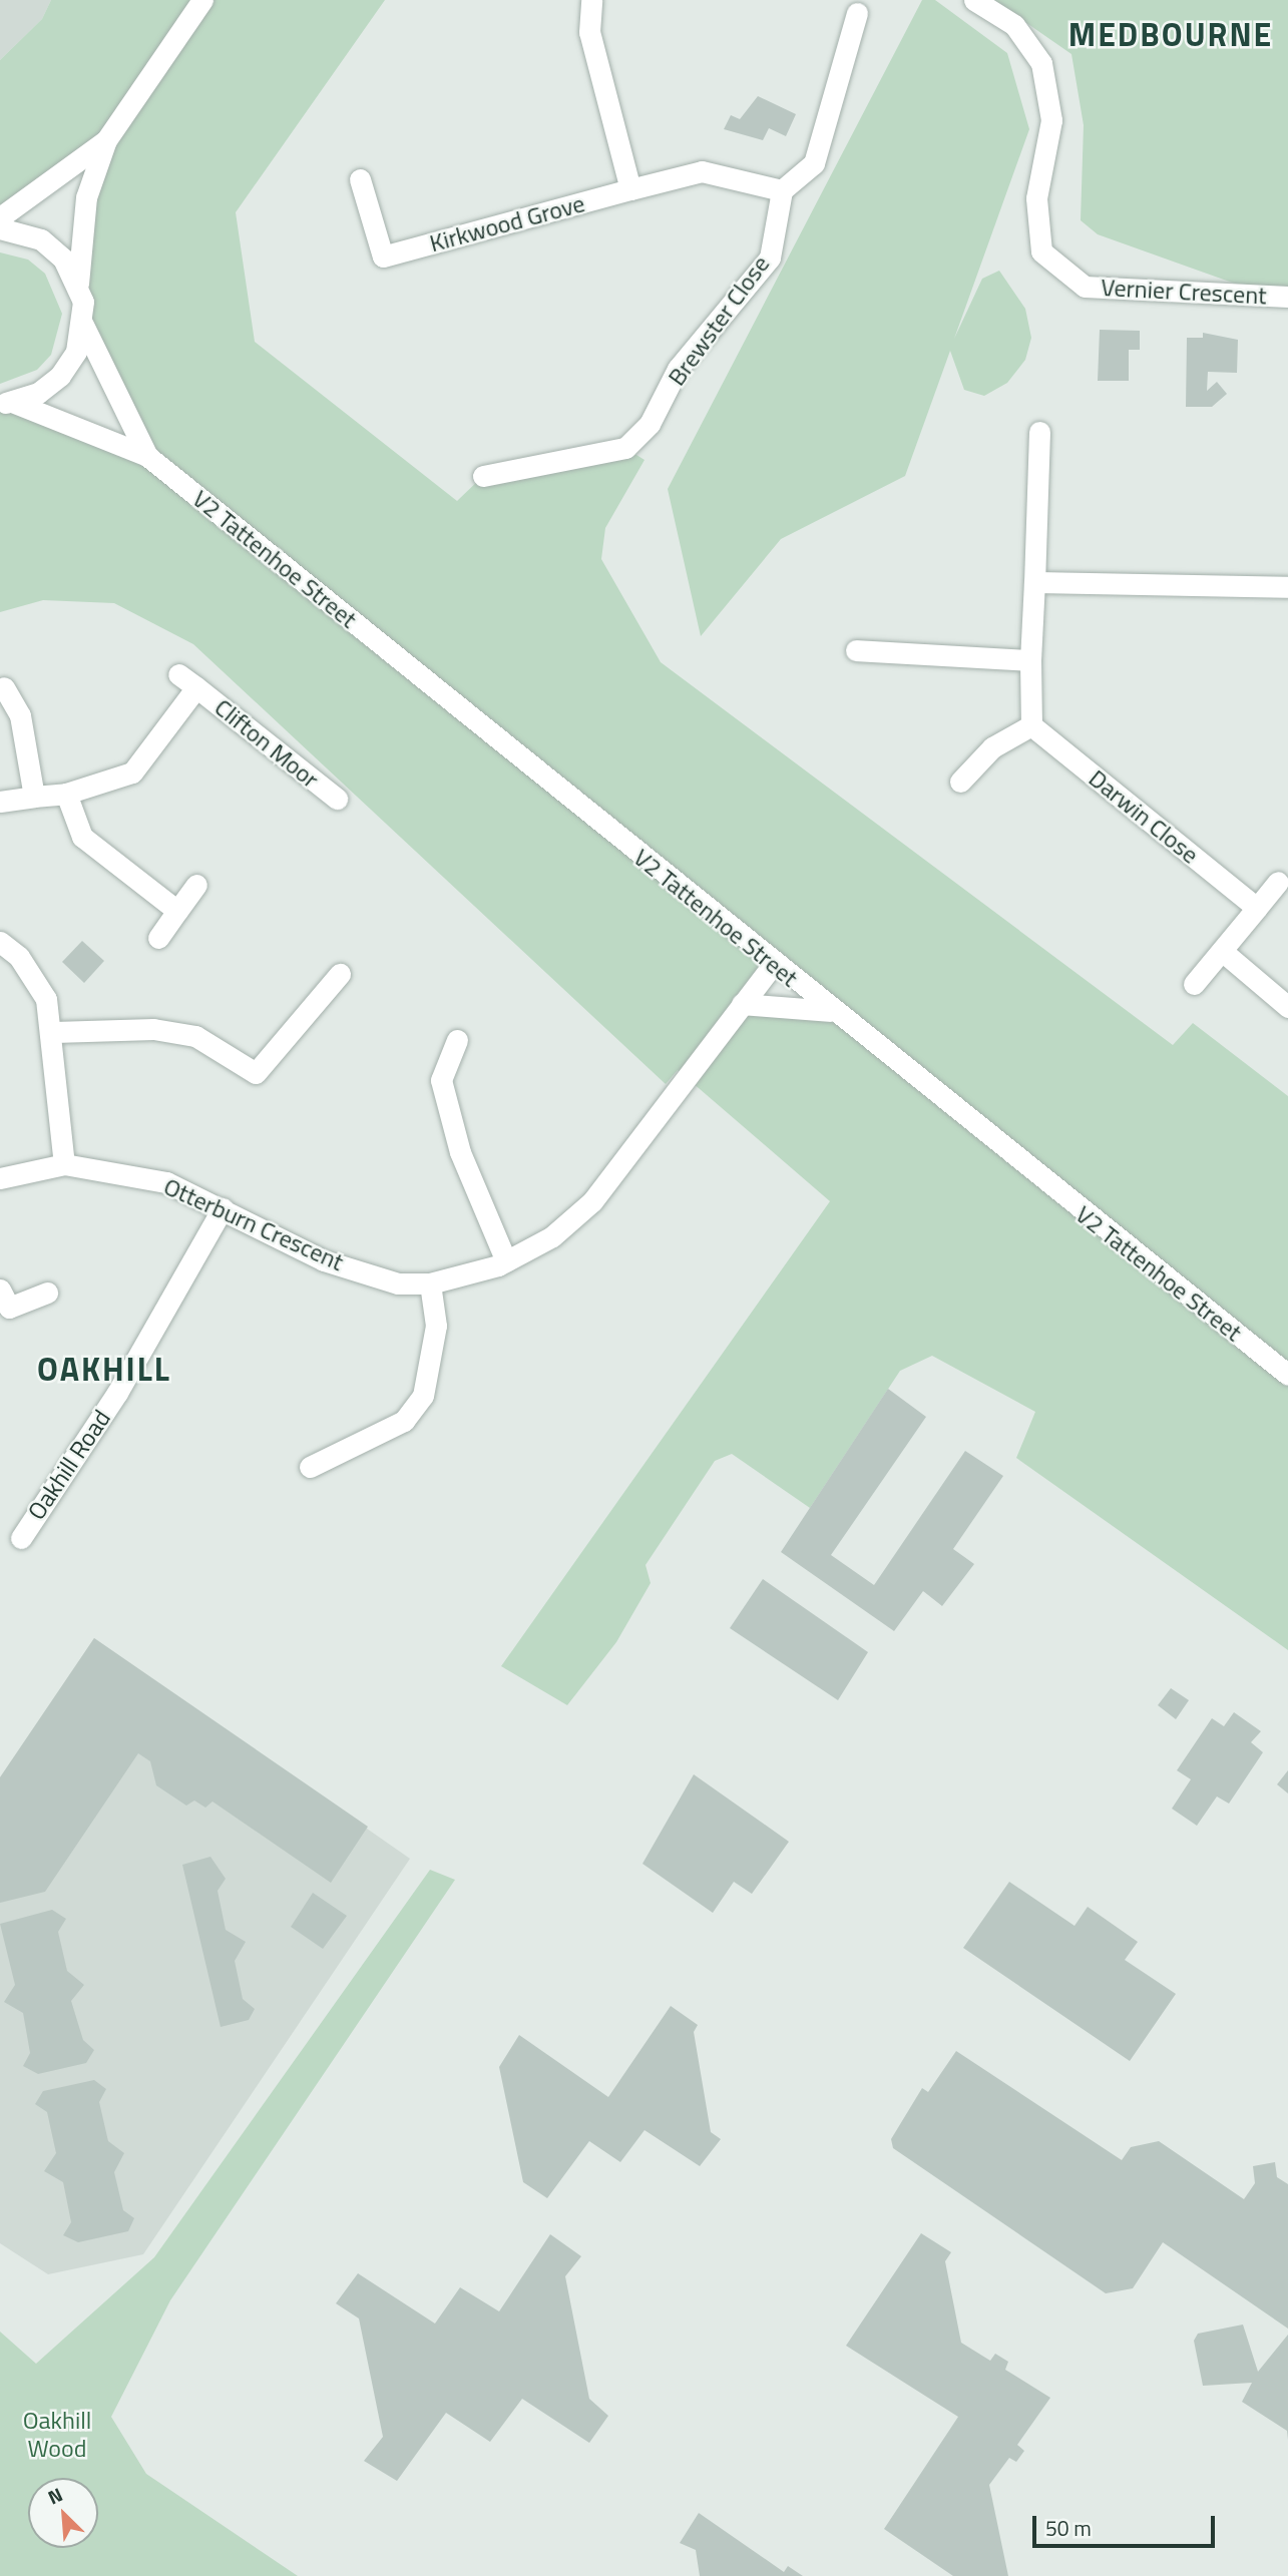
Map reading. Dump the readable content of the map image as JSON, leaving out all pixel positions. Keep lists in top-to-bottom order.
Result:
{
  "streets": {
    "street": [
      "Kirkwood Grove",
      "Vernier Crescent",
      "Brewster Close",
      "V2 Tattenhoe Street",
      "Clifton Moor",
      "Darwin Close",
      "Otterburn Crescent",
      "Oakhill Road"
    ]
  },
  "crossings": [
    ["Kirkwood Grove", "Brewster Close"],
    ["V2 Tattenhoe Street", "Otterburn Crescent"],
    ["Otterburn Crescent", "Oakhill Road"]
  ],
  "districts": ["MEDBOURNE", "OAKHILL"],
  "parks": ["Oakhill Wood"],
  "scale_bar": "50 m",
  "north": "top left"
}
